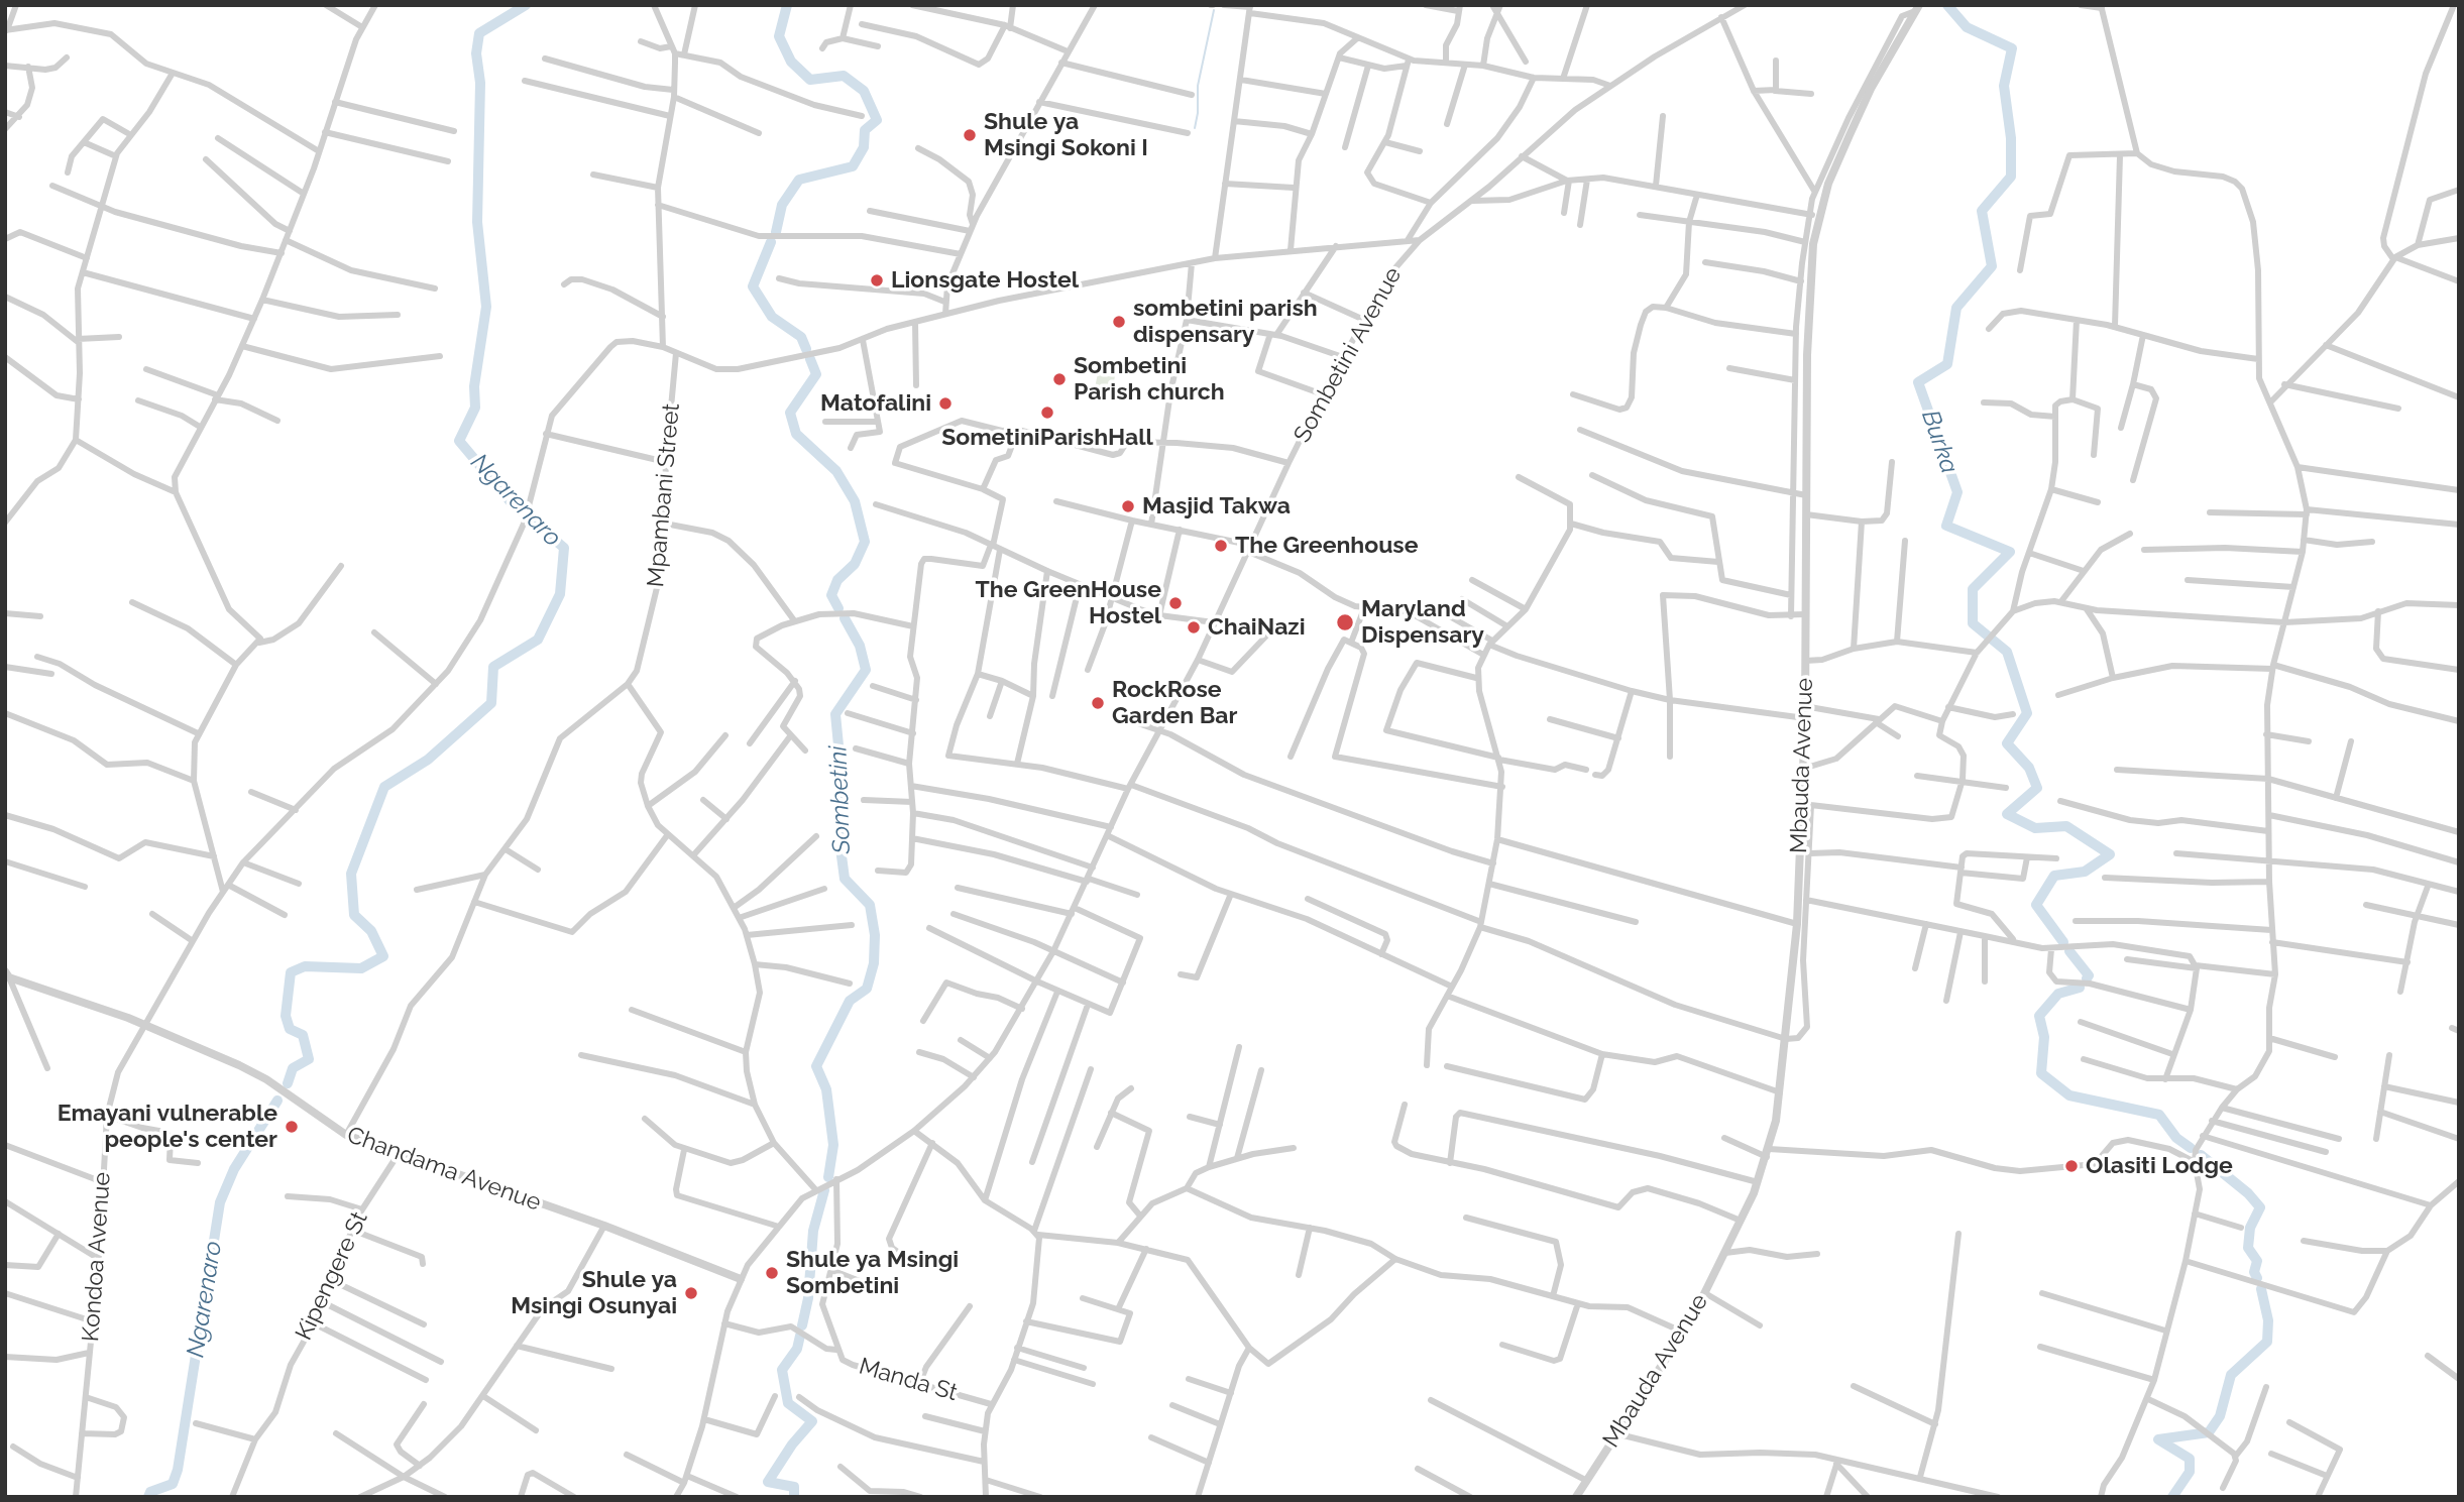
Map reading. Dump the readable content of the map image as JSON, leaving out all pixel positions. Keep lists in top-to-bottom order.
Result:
{
  "streets": {
    "street": [
      "Sombetini Avenue",
      "Mpambani Street",
      "Mbauda Avenue",
      "Chandama Avenue",
      "Kondoa Avenue",
      "Kipengere St",
      "Manda St"
    ]
  },
  "crossings": [
    ["Mpambani Street", "Chandama Avenue"],
    ["Chandama Avenue", "Kondoa Avenue"],
    ["Chandama Avenue", "Kipengere St"]
  ],
  "water": ["Burka", "Ngarenaro", "Sombetini"],
  "places": [
    "Shule ya Msingi Sokoni I",
    "Lionsgate Hostel",
    "sombetini parish dispensary",
    "Sombetini Parish church",
    "Matofalini",
    "SometiniParishHall",
    "Masjid Takwa",
    "The Greenhouse",
    "The GreenHouse Hostel",
    "Maryland Dispensary",
    "ChaiNazi",
    "RockRose Garden Bar",
    "Emayani vulnerable people's center",
    "Olasiti Lodge",
    "Shule ya Msingi Sombetini",
    "Shule ya Msingi Osunyai"
  ]
}
